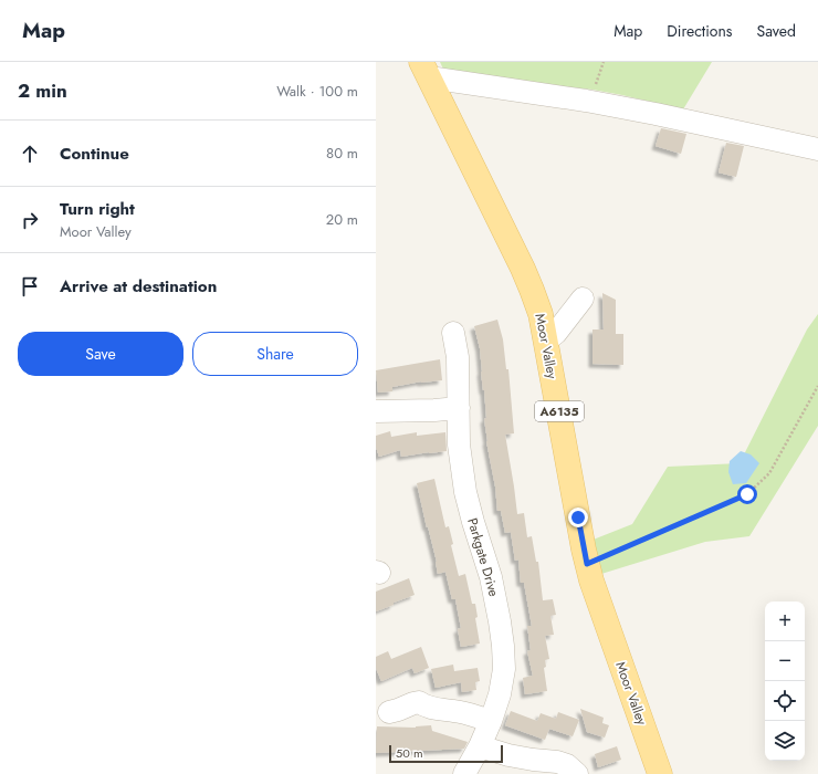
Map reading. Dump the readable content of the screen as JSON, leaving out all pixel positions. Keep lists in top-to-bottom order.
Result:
{
  "streets": {
    "main road": ["Moor Valley", "A6135"],
    "street": ["Parkgate Drive"]
  },
  "scale_bar": "50 m",
  "page": {
    "header": "Map",
    "nav": ["Map", "Directions", "Saved"],
    "heading": ["2 min", "Walk · 100 m"],
    "list": [
      ["Continue", "80 m"],
      ["Turn right", "Moor Valley", "20 m"],
      "Arrive at destination"
    ],
    "buttons": ["Save", "Share"],
    "map_buttons": ["+", "−"],
    "scale": "50 m"
  }
}
